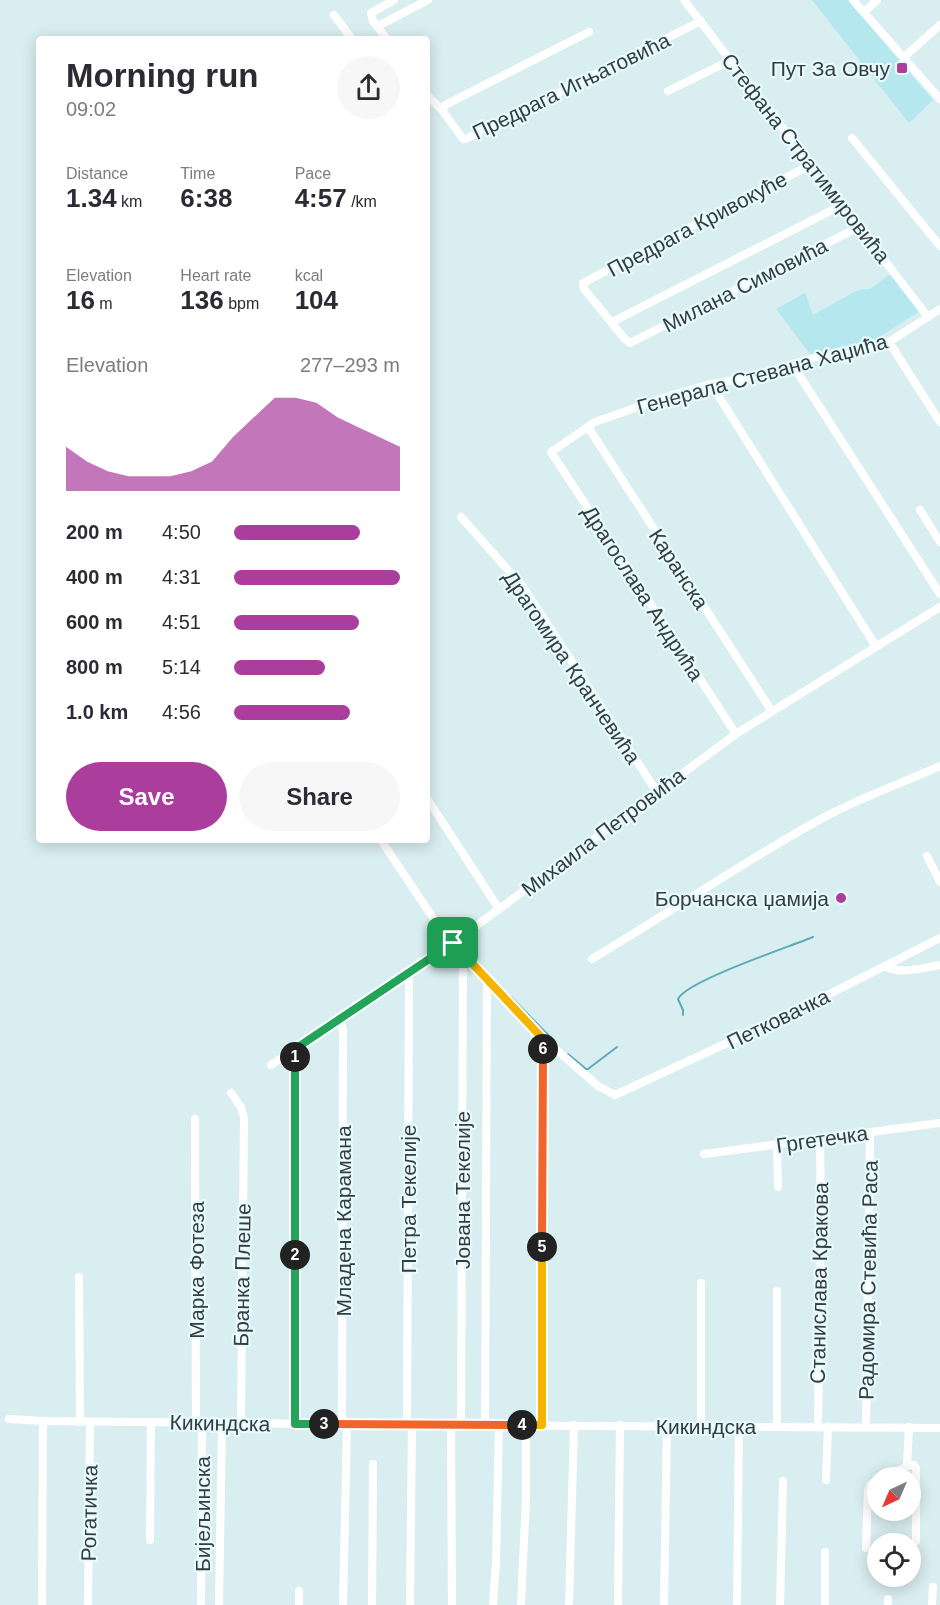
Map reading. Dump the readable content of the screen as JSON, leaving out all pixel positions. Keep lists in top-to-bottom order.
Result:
{
  "streets": {
    "street": [
      "Предрага Игњатовића",
      "Стефана Стратимировића",
      "Предрага Кривокуће",
      "Милана Симовића",
      "Генерала Стевана Хаџића",
      "Каранска",
      "Драгослава Андрића",
      "Драгомира Кранчевића",
      "Михаила Петровића",
      "Петковачка",
      "Гргетечка",
      "Јована Текелије",
      "Петра Текелије",
      "Младена Карамана",
      "Марка Фотеза",
      "Бранка Плеше",
      "Радомира Стевића Раса",
      "Станислава Кракова",
      "Кикиндска",
      "Рогатичка",
      "Бијељинска"
    ]
  },
  "crossings": [
    ["Предрага Игњатовића", "Стефана Стратимировића"],
    ["Стефана Стратимировића", "Предрага Кривокуће"],
    ["Стефана Стратимировића", "Милана Симовића"],
    ["Стефана Стратимировића", "Генерала Стевана Хаџића"],
    ["Предрага Кривокуће", "Милана Симовића"],
    ["Генерала Стевана Хаџића", "Каранска"],
    ["Генерала Стевана Хаџића", "Драгослава Андрића"],
    ["Каранска", "Михаила Петровића"],
    ["Драгослава Андрића", "Михаила Петровића"],
    ["Драгомира Кранчевића", "Михаила Петровића"],
    ["Михаила Петровића", "Петра Текелије"],
    ["Михаила Петровића", "Младена Карамана"],
    ["Гргетечка", "Радомира Стевића Раса"],
    ["Гргетечка", "Станислава Кракова"],
    ["Јована Текелије", "Кикиндска"],
    ["Петра Текелије", "Кикиндска"],
    ["Младена Карамана", "Кикиндска"],
    ["Марка Фотеза", "Кикиндска"],
    ["Марка Фотеза", "Бијељинска"],
    ["Бранка Плеше", "Кикиндска"],
    ["Радомира Стевића Раса", "Кикиндска"],
    ["Станислава Кракова", "Кикиндска"],
    ["Кикиндска", "Рогатичка"],
    ["Кикиндска", "Бијељинска"]
  ],
  "places": {
    "transit": ["Пут За Овчу"],
    "other": ["Борчанска џамија"]
  },
  "north": "bottom left",
  "page": {
    "heading": ["Morning run", "09:02"],
    "stats": [
      ["Distance", "1.34 km"],
      ["Time", "6:38"],
      ["Pace", "4:57 /km"],
      ["Elevation", "16 m"],
      ["Heart rate", "136 bpm"],
      ["kcal", "104"]
    ],
    "chart": ["Elevation", "277–293 m"],
    "list": [
      {
        "name": "200 m",
        "note": "4:50"
      },
      {
        "name": "400 m",
        "note": "4:31"
      },
      {
        "name": "600 m",
        "note": "4:51"
      },
      {
        "name": "800 m",
        "note": "5:14"
      },
      {
        "name": "1.0 km",
        "note": "4:56"
      }
    ],
    "buttons": ["Save", "Share"],
    "pins": [
      "6",
      "1",
      "5",
      "2",
      "3",
      "4"
    ]
  }
}
